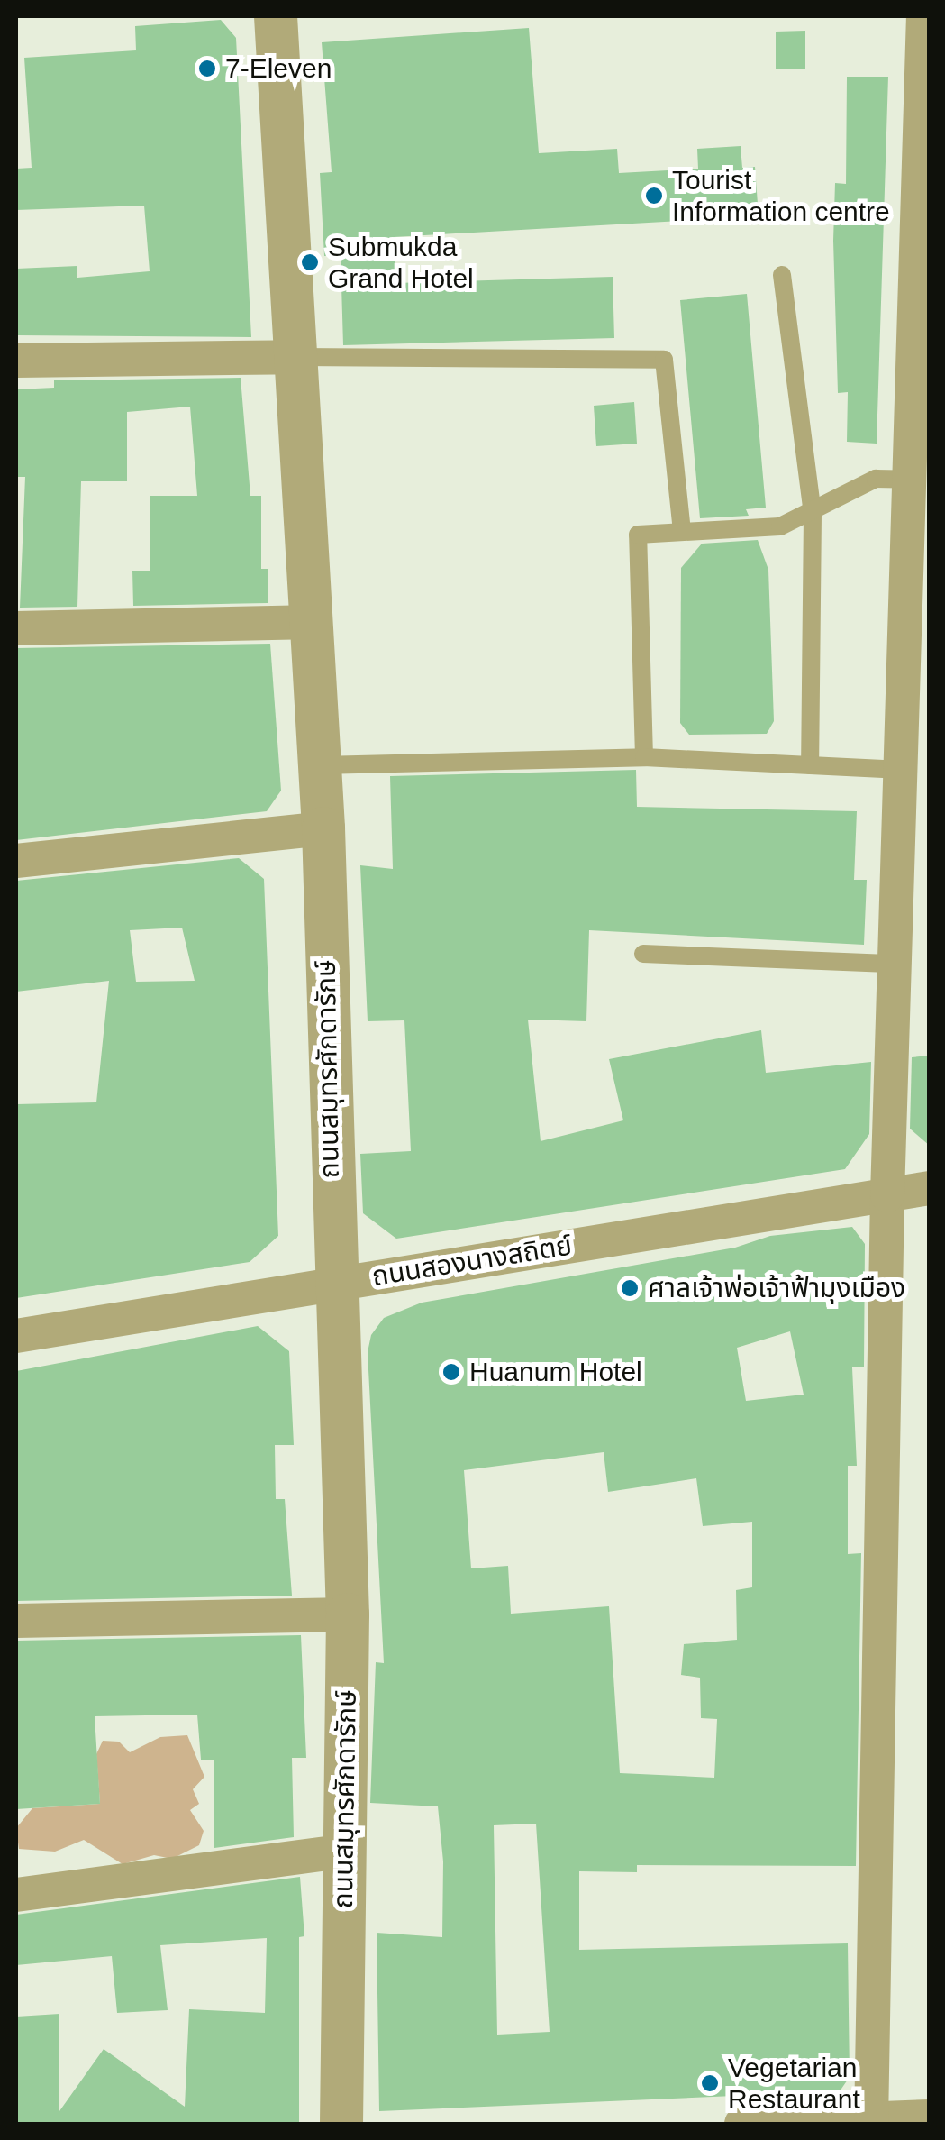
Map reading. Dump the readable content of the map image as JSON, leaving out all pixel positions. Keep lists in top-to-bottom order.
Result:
{
  "streets": {
    "street": ["ถนนสมุทรศักดารักษ์", "ถนนสองนางสถิตย์"]
  },
  "crossings": [
    ["ถนนสมุทรศักดารักษ์", "ถนนสองนางสถิตย์"]
  ],
  "places": [
    "7-Eleven",
    "Tourist Information centre",
    "Submukda Grand Hotel",
    "ศาลเจ้าพ่อเจ้าฟ้ามุงเมือง",
    "Huanum Hotel",
    "Vegetarian Restaurant"
  ]
}
